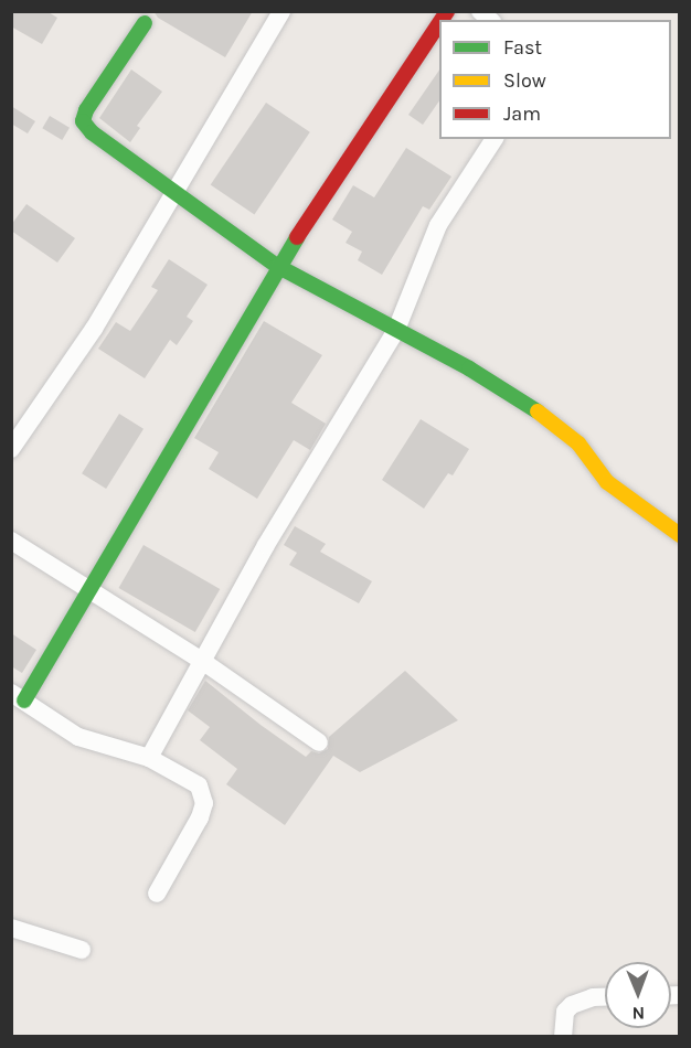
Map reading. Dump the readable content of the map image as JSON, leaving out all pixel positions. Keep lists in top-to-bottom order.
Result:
{
  "legend": ["Fast", "Slow", "Jam"],
  "north": "bottom"
}
